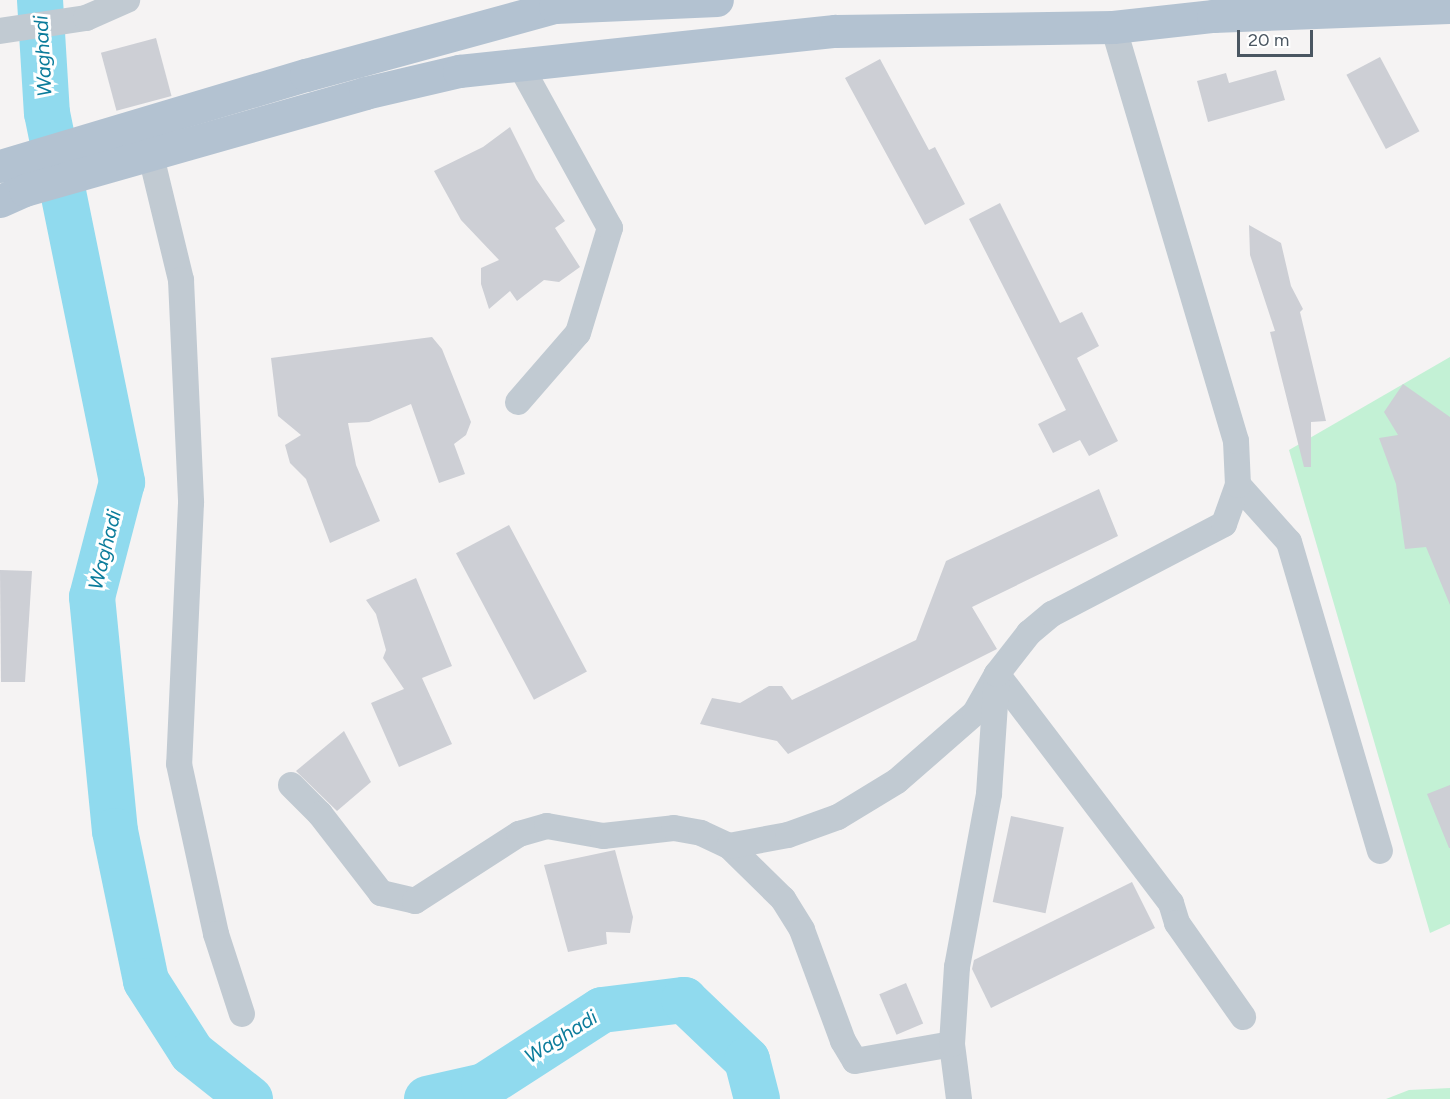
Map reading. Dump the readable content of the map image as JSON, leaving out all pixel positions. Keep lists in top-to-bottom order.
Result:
{
  "water": ["Waghadi"],
  "scale_bar": "20 m"
}
